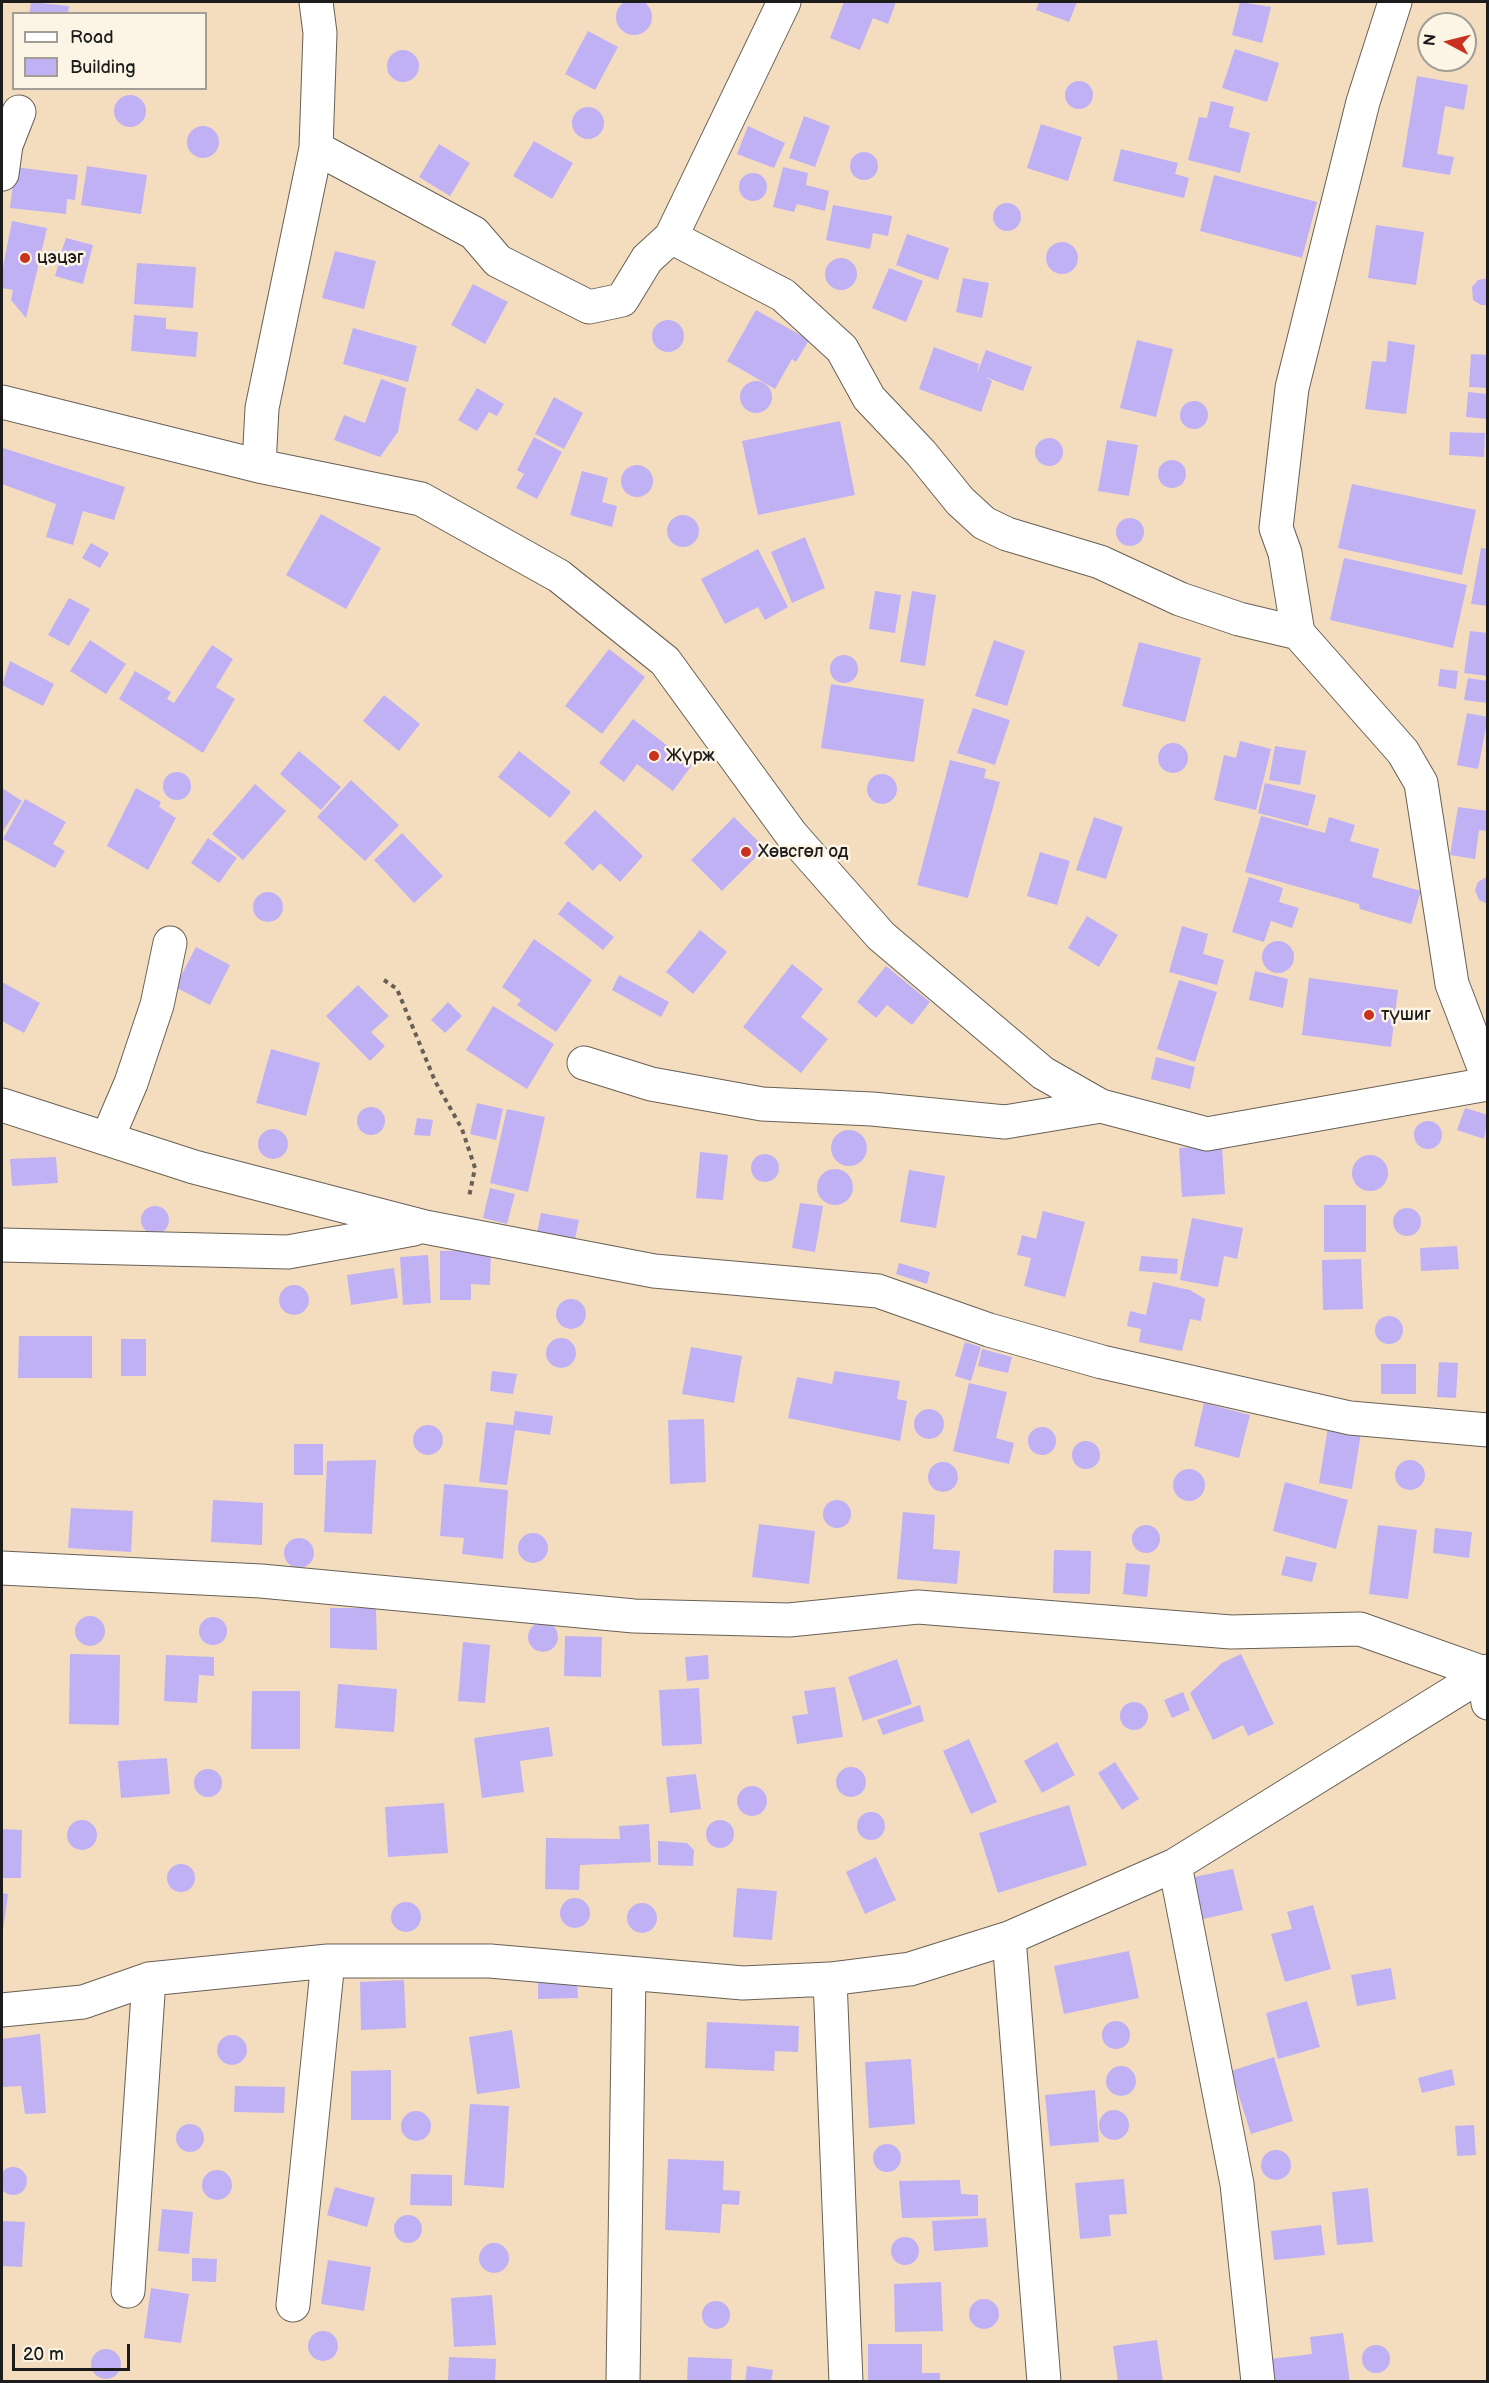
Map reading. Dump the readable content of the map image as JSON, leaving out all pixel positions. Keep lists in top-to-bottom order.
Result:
{
  "places": [
    "цэцэг",
    "Жүрж",
    "Хөвсгөл од",
    "түшиг"
  ],
  "legend": ["Road", "Building"],
  "scale_bar": "20 m",
  "north": "left"
}
